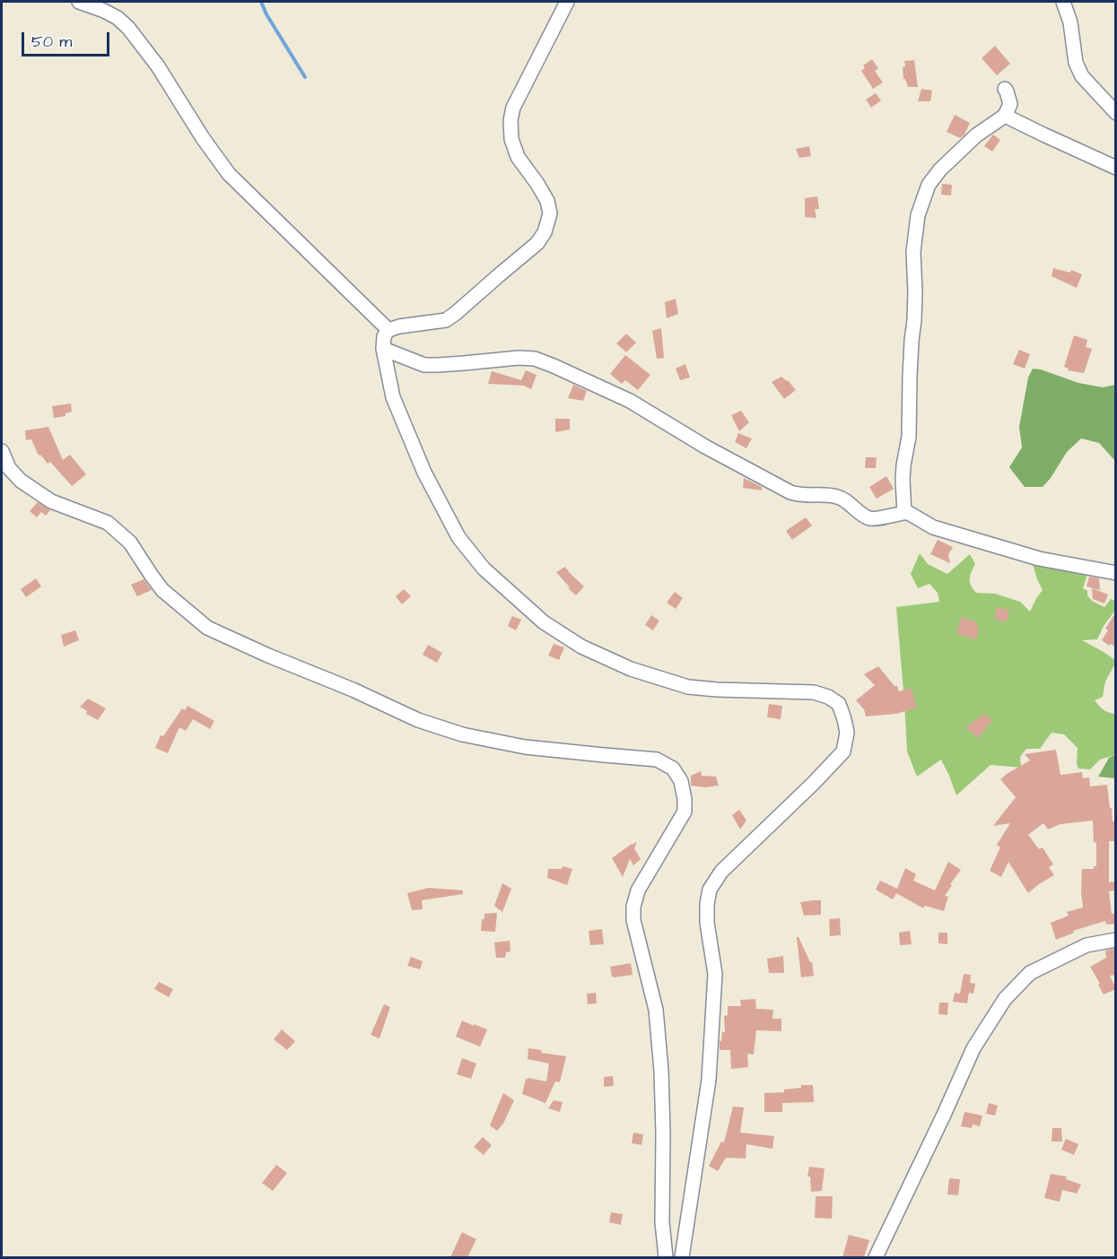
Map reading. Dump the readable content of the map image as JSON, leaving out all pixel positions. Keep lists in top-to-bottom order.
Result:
{
  "scale_bar": "50 m"
}
